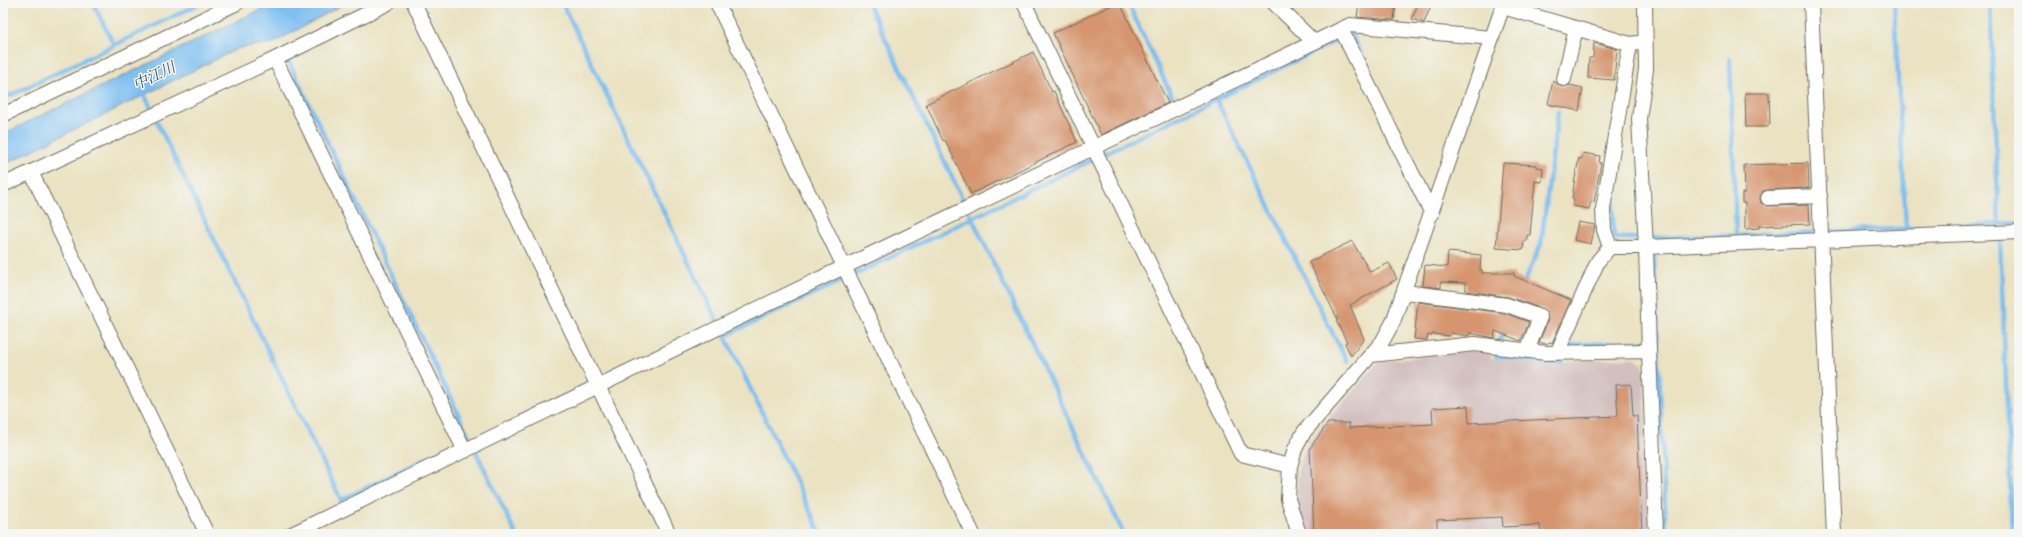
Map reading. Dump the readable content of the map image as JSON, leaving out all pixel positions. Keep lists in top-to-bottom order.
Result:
{
  "water": ["中江川"]
}
